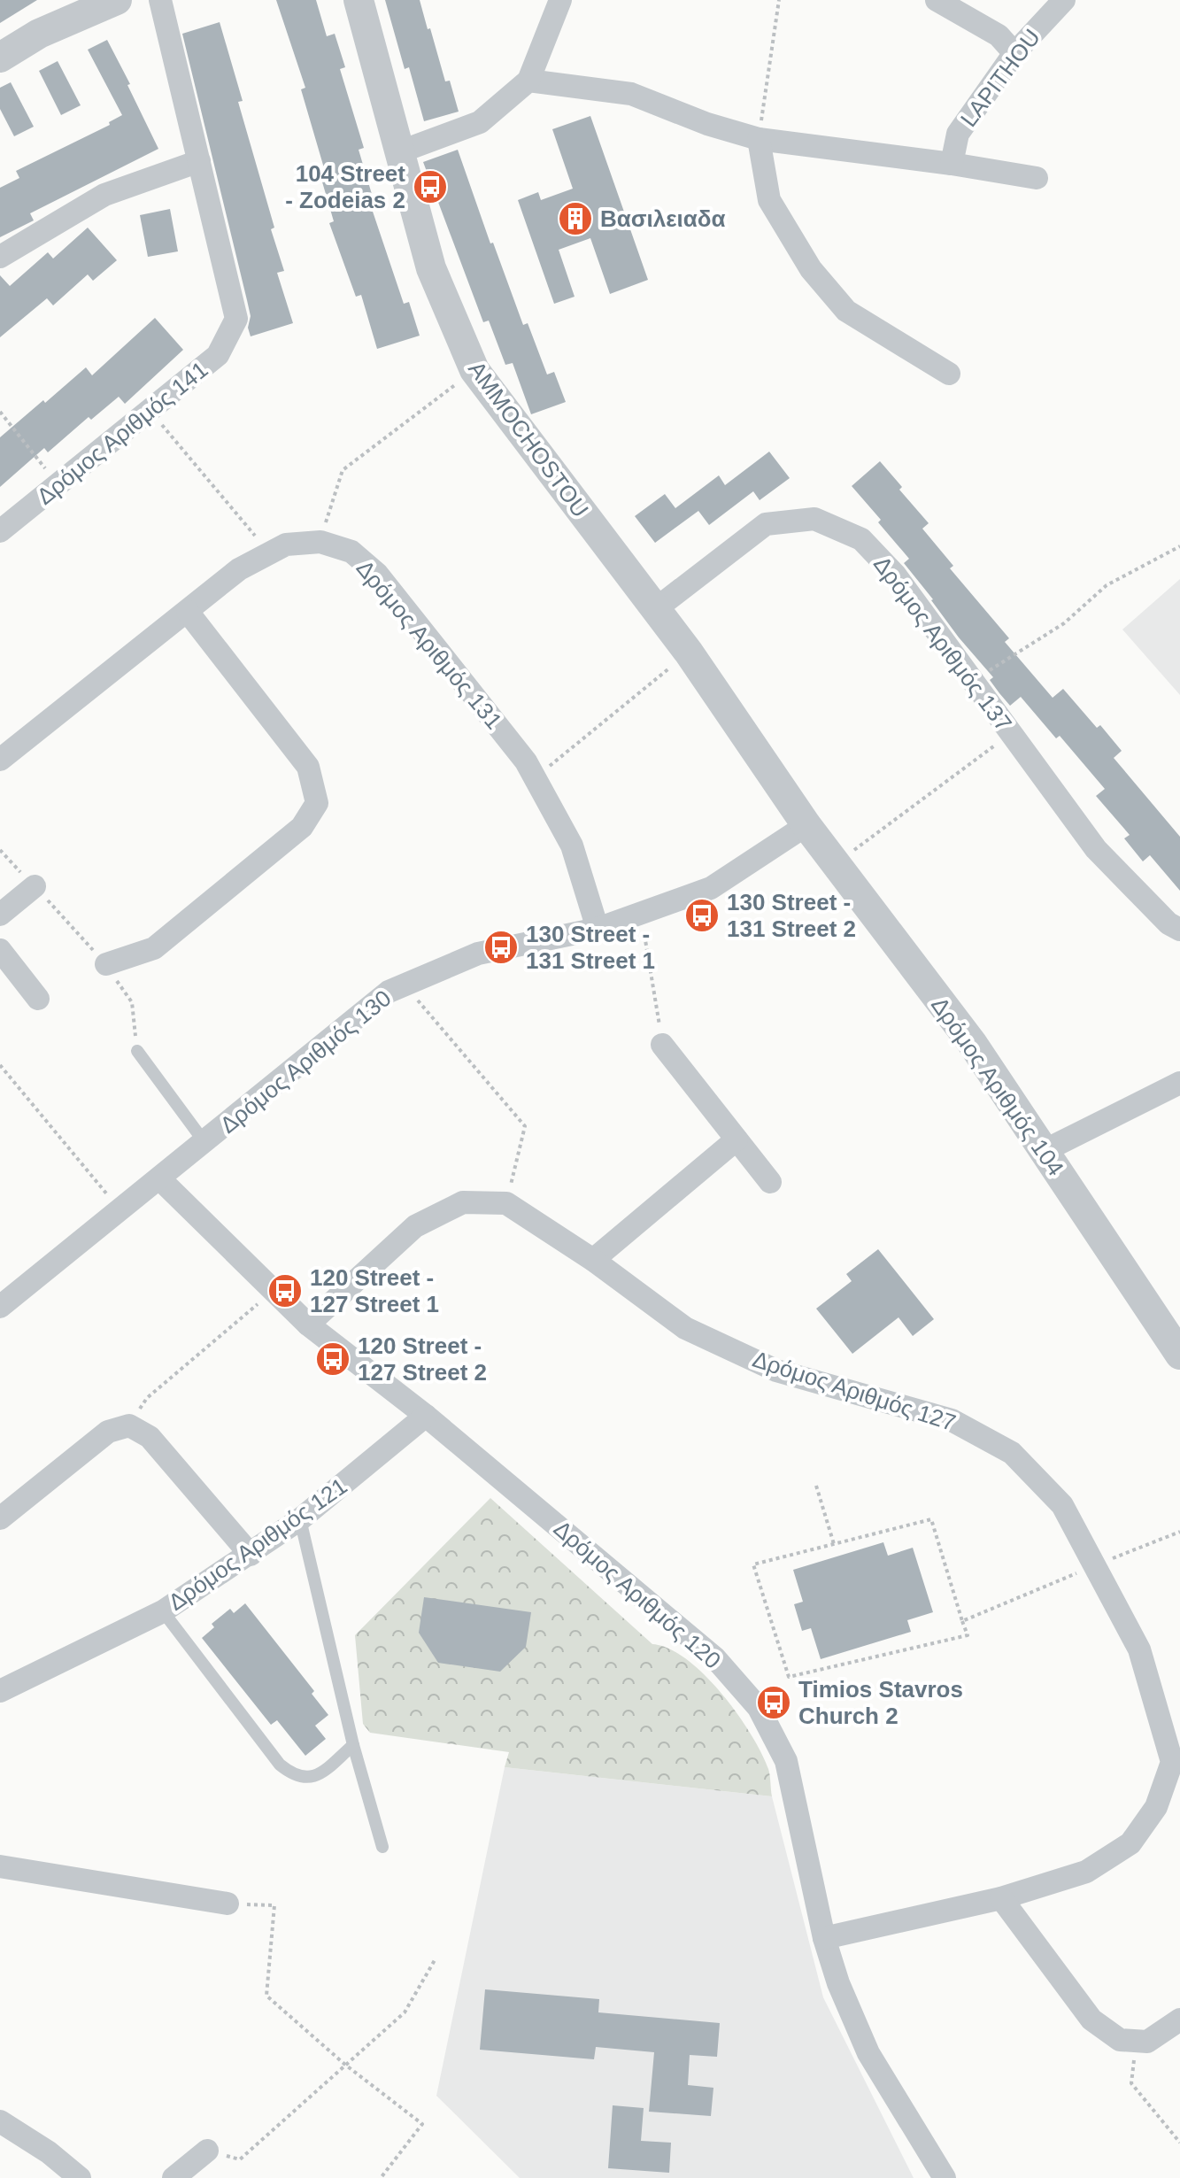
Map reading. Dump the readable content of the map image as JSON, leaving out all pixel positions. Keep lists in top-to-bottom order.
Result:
{
  "streets": {
    "street": [
      "LAPITHOU",
      "Δρόμος Αριθμός 141",
      "AMMOCHOSTOU",
      "Δρόμος Αριθμός 137",
      "Δρόμος Αριθμός 131",
      "Δρόμος Αριθμός 130",
      "Δρόμος Αριθμός 104",
      "Δρόμος Αριθμός 127",
      "Δρόμος Αριθμός 121",
      "Δρόμος Αριθμός 120"
    ]
  },
  "crossings": [
    ["AMMOCHOSTOU", "Δρόμος Αριθμός 137"],
    ["AMMOCHOSTOU", "Δρόμος Αριθμός 130"],
    ["AMMOCHOSTOU", "Δρόμος Αριθμός 104"],
    ["Δρόμος Αριθμός 131", "Δρόμος Αριθμός 130"],
    ["Δρόμος Αριθμός 130", "Δρόμος Αριθμός 104"],
    ["Δρόμος Αριθμός 130", "Δρόμος Αριθμός 120"],
    ["Δρόμος Αριθμός 127", "Δρόμος Αριθμός 120"],
    ["Δρόμος Αριθμός 121", "Δρόμος Αριθμός 120"]
  ],
  "places": {
    "bus stop": [
      "104 Street - Zodeias 2",
      "130 Street - 131 Street 2",
      "130 Street - 131 Street 1",
      "120 Street - 127 Street 1",
      "120 Street - 127 Street 2",
      "Timios Stavros Church 2"
    ],
    "building": ["Βασιλειαδα"]
  }
}
